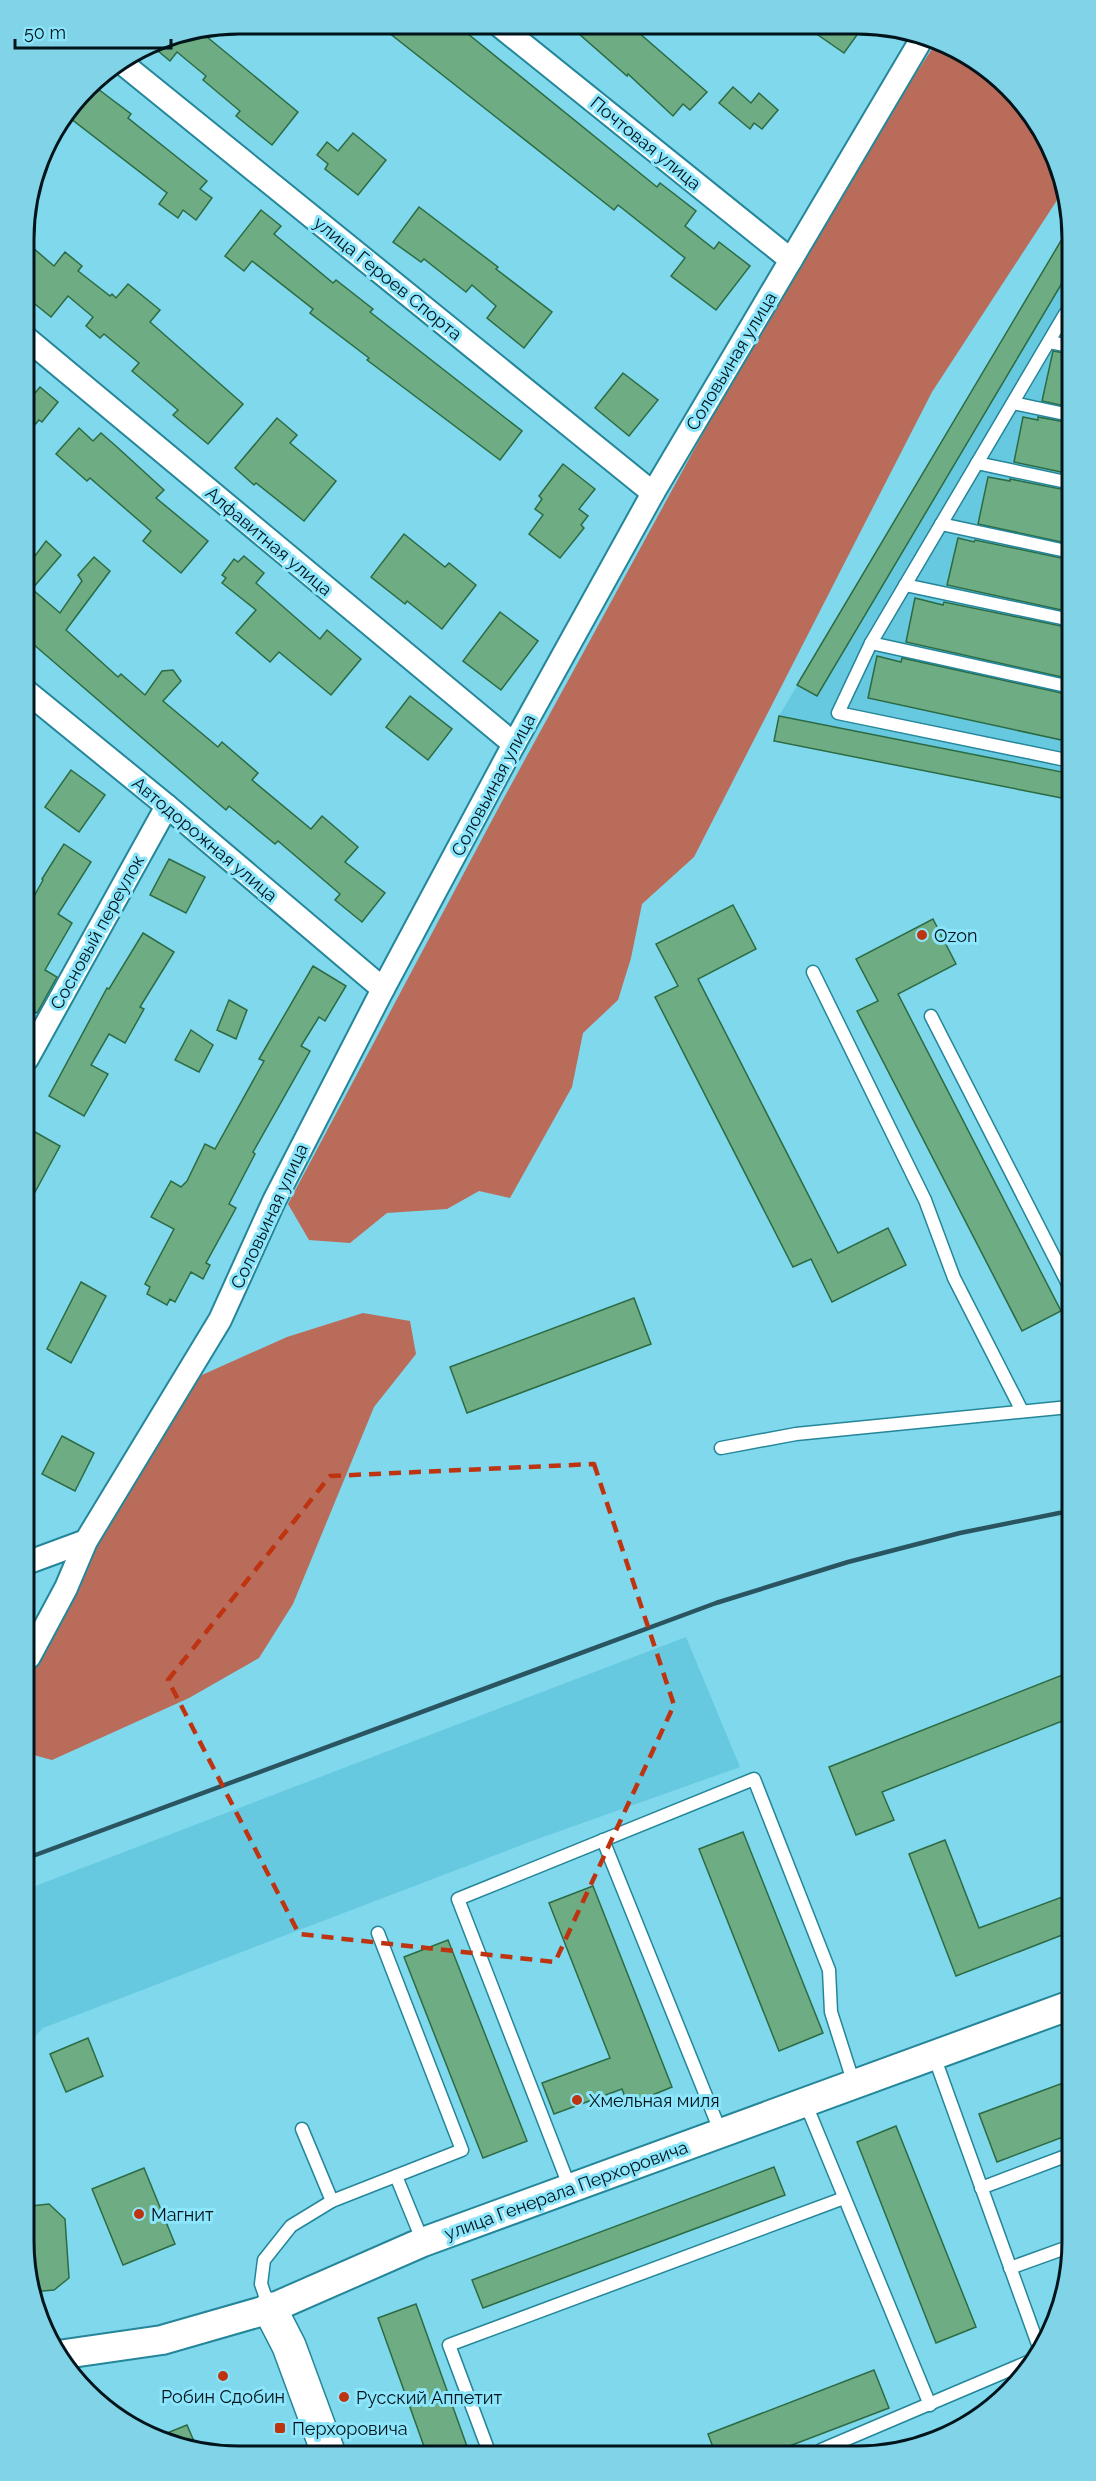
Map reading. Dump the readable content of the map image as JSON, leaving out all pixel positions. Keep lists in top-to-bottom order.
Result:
{
  "streets": {
    "street": [
      "Почтовая улица",
      "улица Героев Спорта",
      "Соловьиная улица",
      "Алфавитная улица",
      "Автодорожная улица",
      "Сосновый переулок",
      "улица Генерала Перхоровича"
    ]
  },
  "crossings": [
    ["Почтовая улица", "Соловьиная улица"],
    ["улица Героев Спорта", "Соловьиная улица"],
    ["Соловьиная улица", "Алфавитная улица"],
    ["Соловьиная улица", "Автодорожная улица"],
    ["Автодорожная улица", "Сосновый переулок"]
  ],
  "places": {
    "other": [
      "Ozon",
      "Хмельная миля",
      "Магнит",
      "Робин Сдобин",
      "Русский Аппетит"
    ],
    "transit": ["Перхоровича"]
  },
  "scale_bar": "50 m"
}
